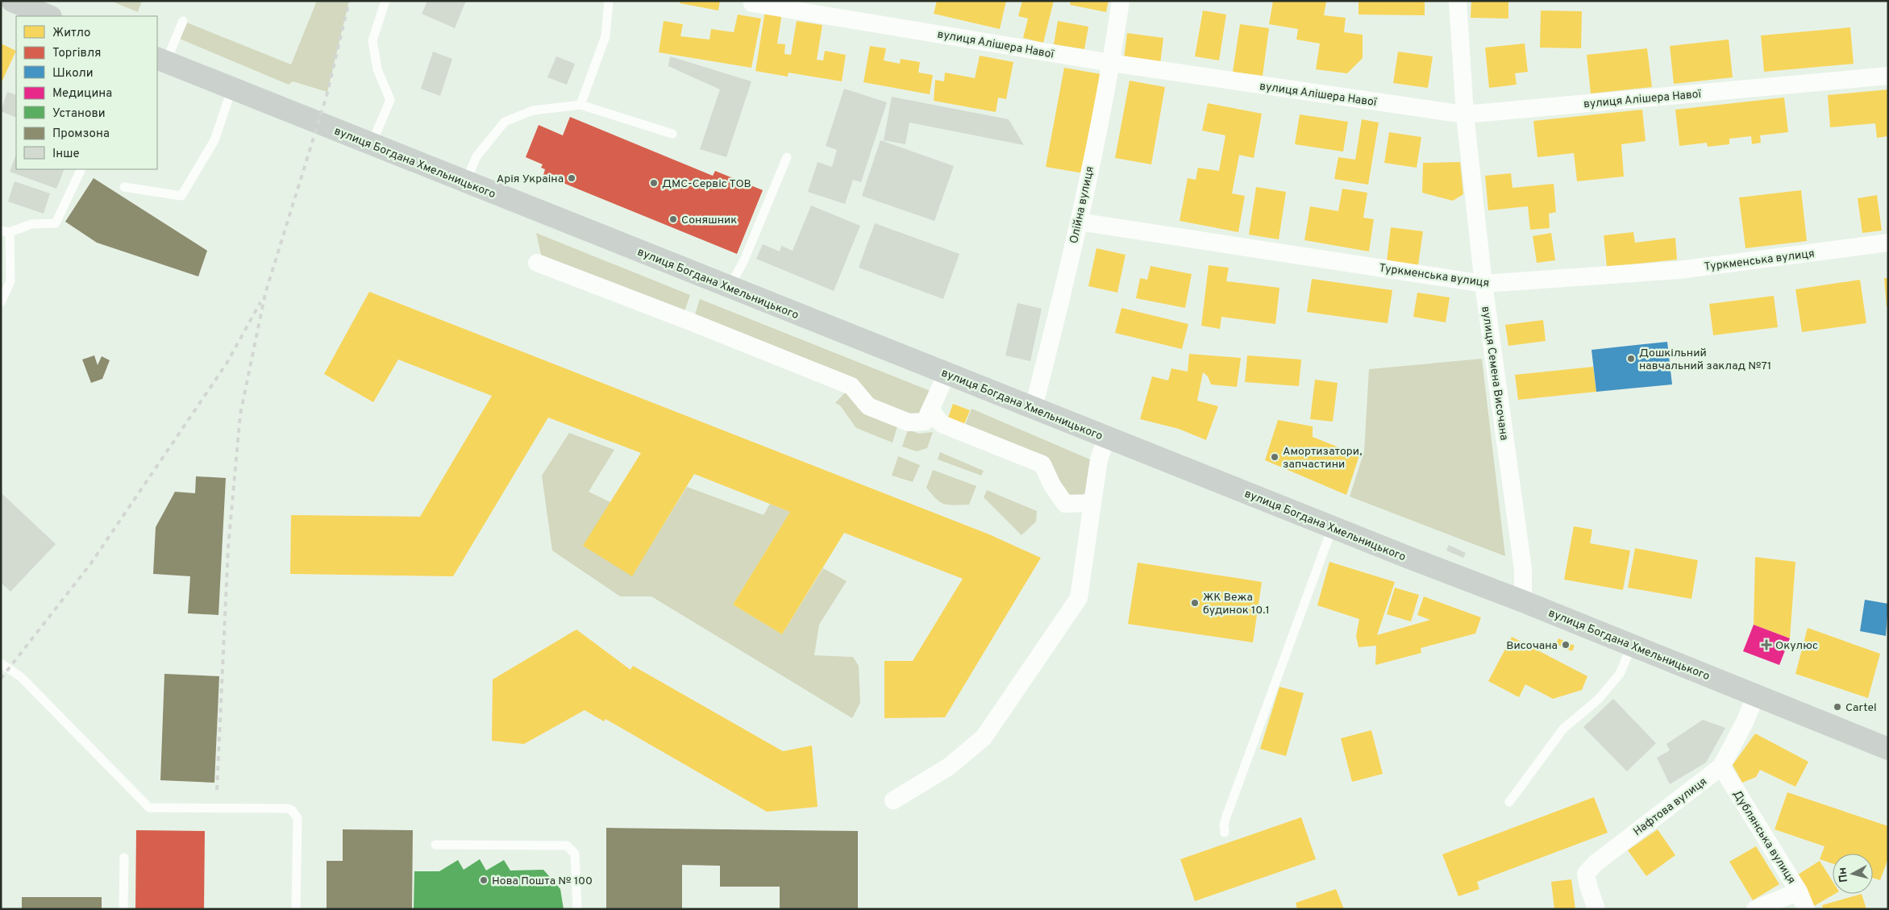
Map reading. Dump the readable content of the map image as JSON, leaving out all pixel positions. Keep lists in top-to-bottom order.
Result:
{
  "streets": {
    "main road": ["вулиця Богдана Хмельницького"],
    "street": [
      "вулиця Алішера Навої",
      "Олійна вулиця",
      "Туркменська вулиця",
      "вулиця Семена Височана",
      "Нафтова вулиця",
      "Дублянська вулиця"
    ]
  },
  "crossings": [
    ["вулиця Алішера Навої", "Олійна вулиця"],
    ["вулиця Алішера Навої", "вулиця Семена Височана"],
    ["вулиця Богдана Хмельницького", "Олійна вулиця"],
    ["вулиця Богдана Хмельницького", "вулиця Семена Височана"],
    ["вулиця Богдана Хмельницького", "Нафтова вулиця"],
    ["Олійна вулиця", "Туркменська вулиця"],
    ["Туркменська вулиця", "вулиця Семена Височана"],
    ["Нафтова вулиця", "Дублянська вулиця"]
  ],
  "places": {
    "other": [
      "Арія Украіна",
      "ДМС-Сервіс ТОВ",
      "Соняшник",
      "Дошкільний навчальний заклад №71",
      "Амортизатори, запчастини",
      "ЖК Вежа будинок 10.1",
      "Височана",
      "Cartel",
      "Нова Пошта № 100"
    ],
    "health": ["Окулюс"]
  },
  "legend": [
    "Житло",
    "Торгівля",
    "Школи",
    "Медицина",
    "Установи",
    "Промзона",
    "Інше"
  ],
  "north": "left"
}
